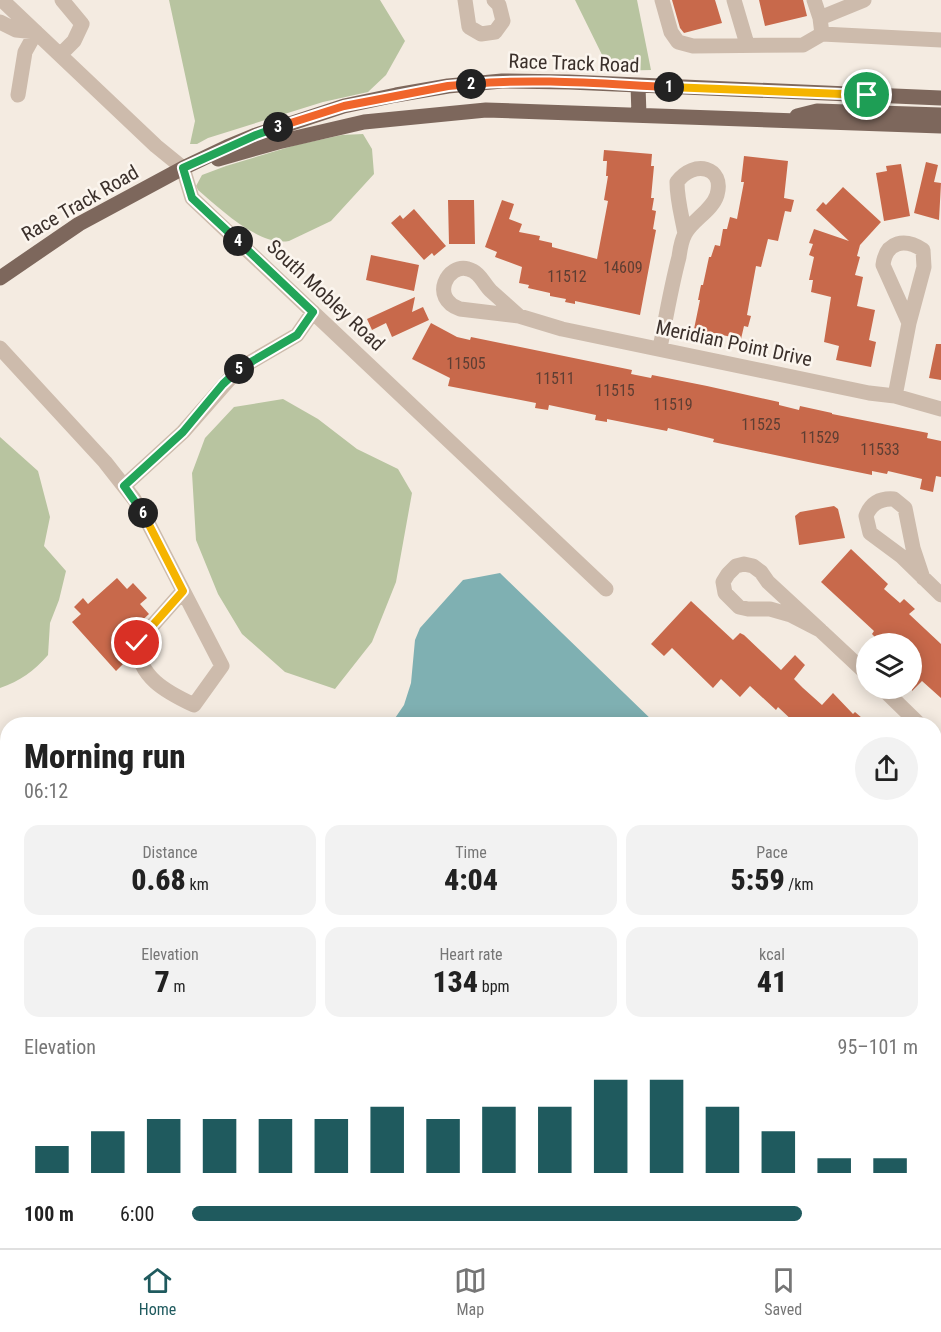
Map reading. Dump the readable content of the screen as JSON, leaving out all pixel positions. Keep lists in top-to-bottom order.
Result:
{
  "streets": {
    "main road": ["Race Track Road"],
    "street": ["South Mobley Road", "Meridian Point Drive"]
  },
  "crossings": [
    ["Race Track Road", "South Mobley Road"]
  ],
  "house_numbers": [
    "14609",
    "11512",
    "11505",
    "11511",
    "11515",
    "11519",
    "11525",
    "11529",
    "11533"
  ],
  "page": {
    "pins": [
      "2",
      "1",
      "3",
      "4",
      "5",
      "6"
    ],
    "heading": ["Morning run", "06:12"],
    "stats": [
      ["Distance", "0.68 km"],
      ["Time", "4:04"],
      ["Pace", "5:59 /km"],
      ["Elevation", "7 m"],
      ["Heart rate", "134 bpm"],
      ["kcal", "41"]
    ],
    "chart": ["Elevation", "95–101 m"],
    "list": [
      {
        "name": "100 m",
        "note": "6:00"
      }
    ],
    "tabs": ["Home", "Map", "Saved"]
  }
}
